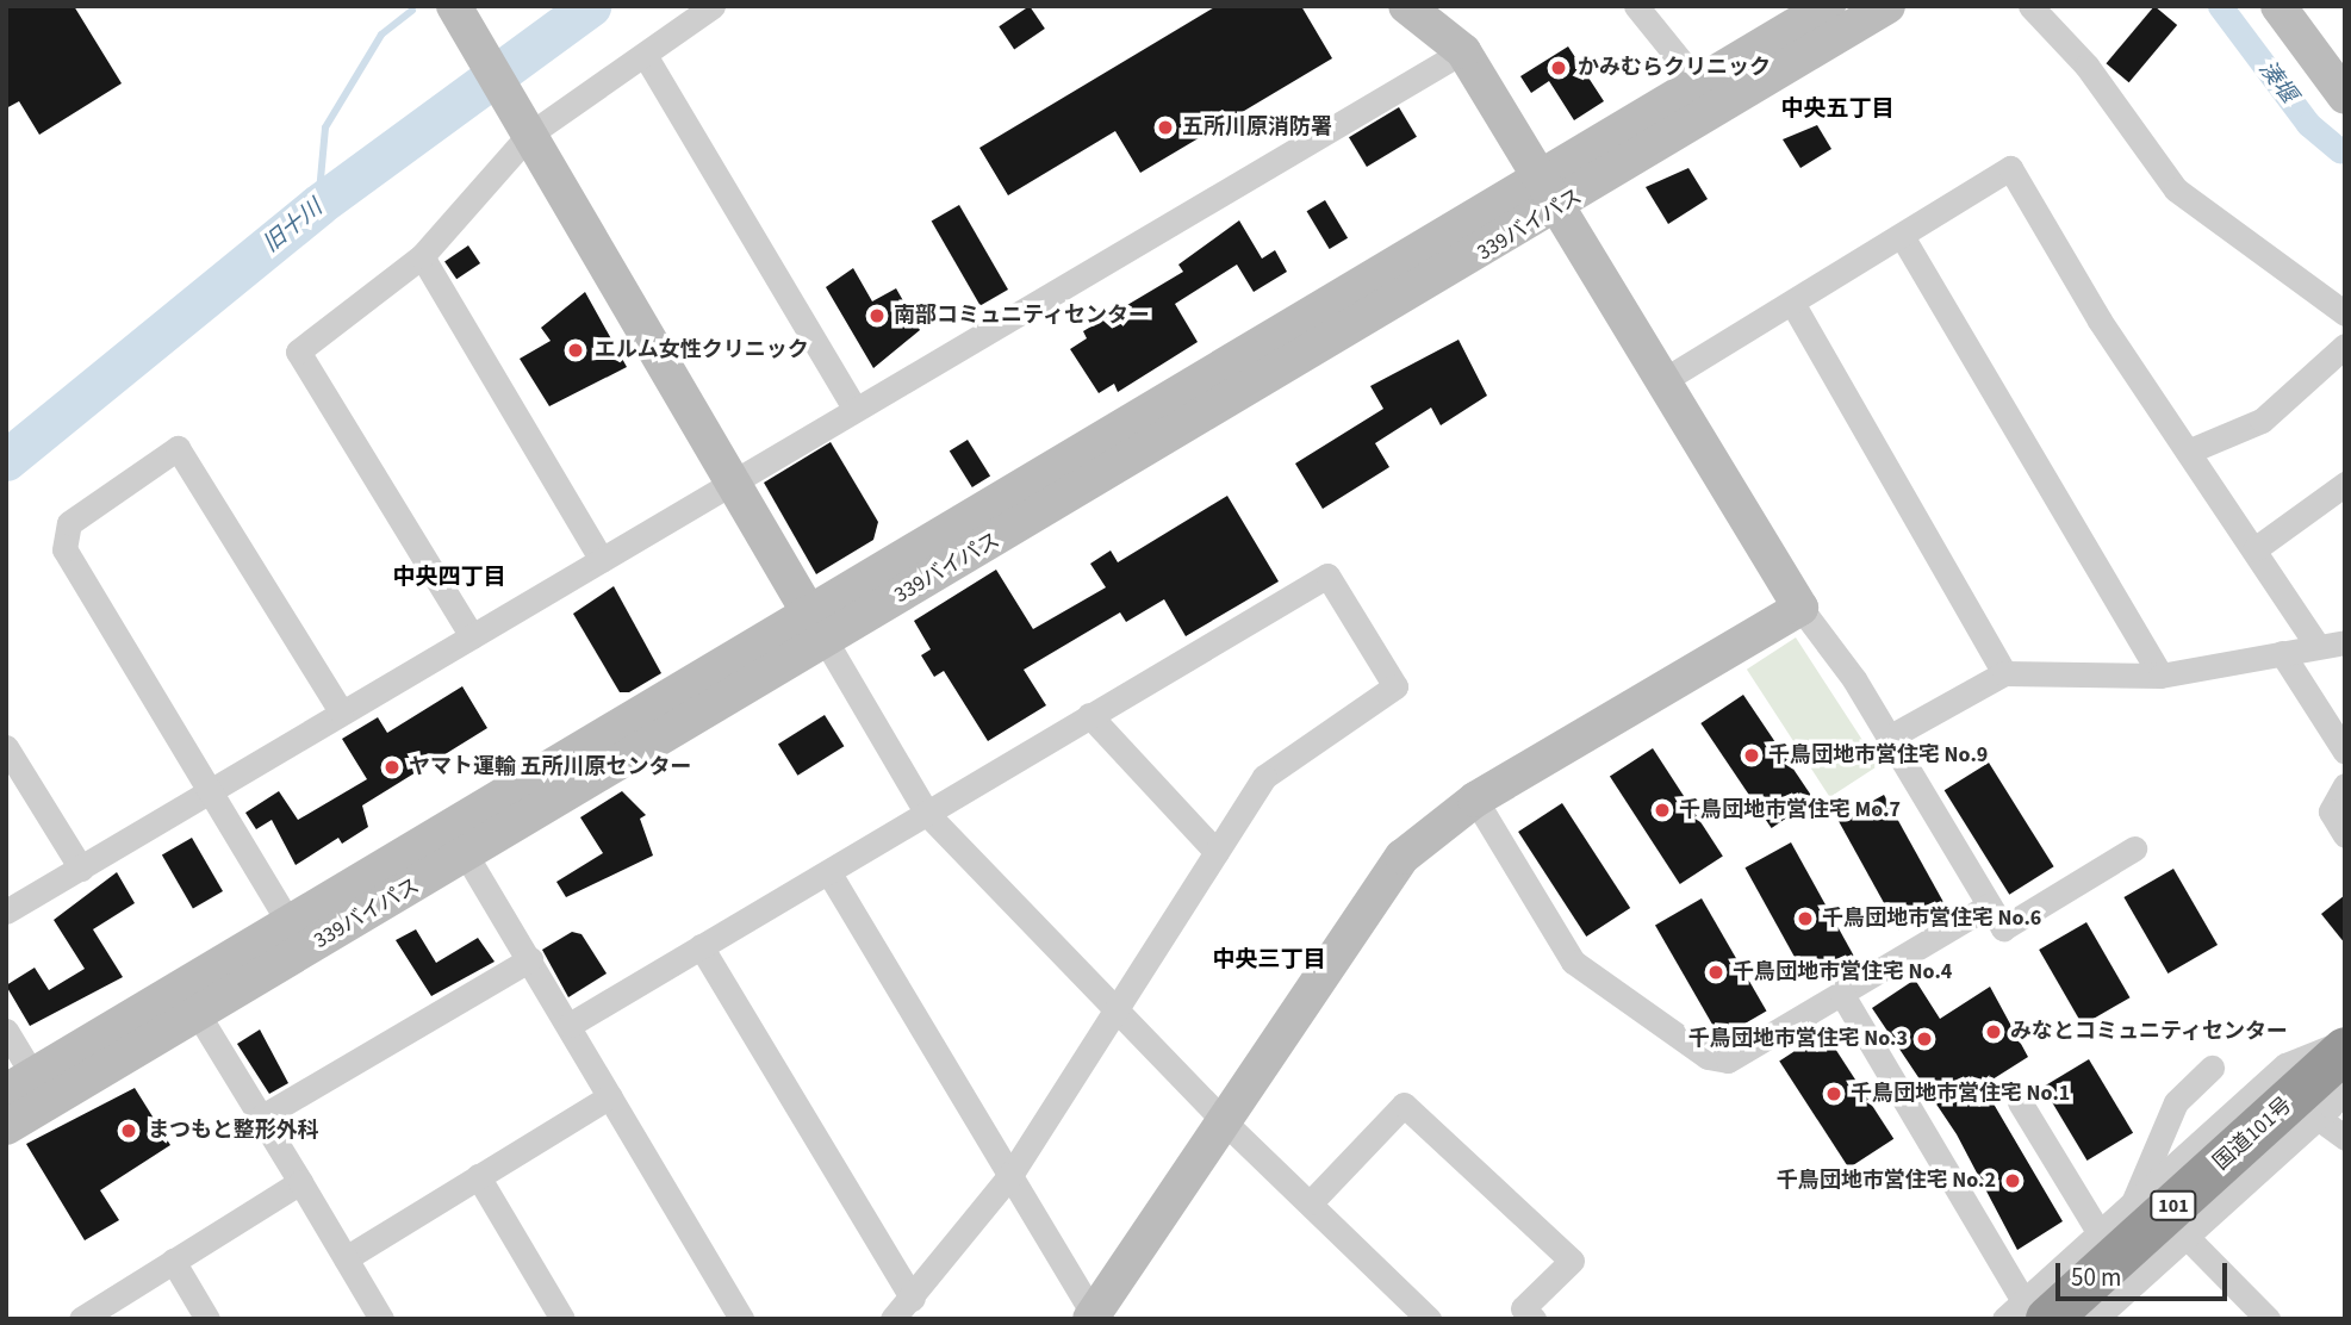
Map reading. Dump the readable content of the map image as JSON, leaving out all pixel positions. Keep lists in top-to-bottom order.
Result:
{
  "streets": {
    "highway": ["国道101号", "101"],
    "street": ["339バイパス"]
  },
  "districts": ["中央五丁目", "中央四丁目", "中央三丁目"],
  "water": ["湊堰", "旧十川"],
  "places": [
    "かみむらクリニック",
    "五所川原消防署",
    "南部コミュニティセンター",
    "エルム女性クリニック",
    "千鳥団地市営住宅 No.9",
    "ヤマト運輸 五所川原センター",
    "千鳥団地市営住宅 Mo.7",
    "千鳥団地市営住宅 No.6",
    "千鳥団地市営住宅 No.4",
    "みなとコミュニティセンター",
    "千鳥団地市営住宅 No.3",
    "千鳥団地市営住宅 No.1",
    "まつもと整形外科",
    "千鳥団地市営住宅 No.2"
  ],
  "scale_bar": "50 m"
}
